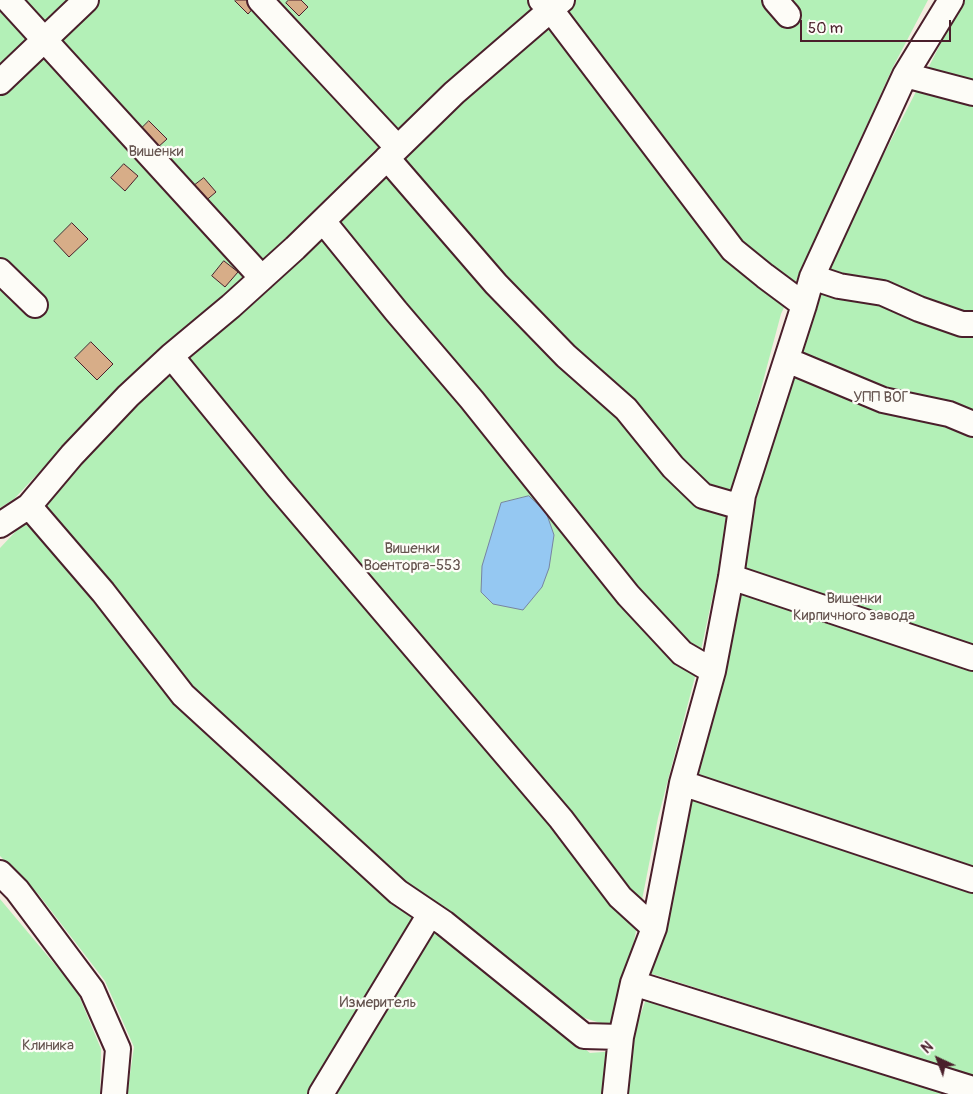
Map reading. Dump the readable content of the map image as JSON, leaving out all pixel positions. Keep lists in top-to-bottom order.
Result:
{
  "parks": [
    "Вишенки",
    "УПП ВОГ",
    "Вишенки Военторга-553",
    "Вишенки Кирпичного завода",
    "Измеритель",
    "Клиника"
  ],
  "scale_bar": "50 m",
  "north": "top left"
}
